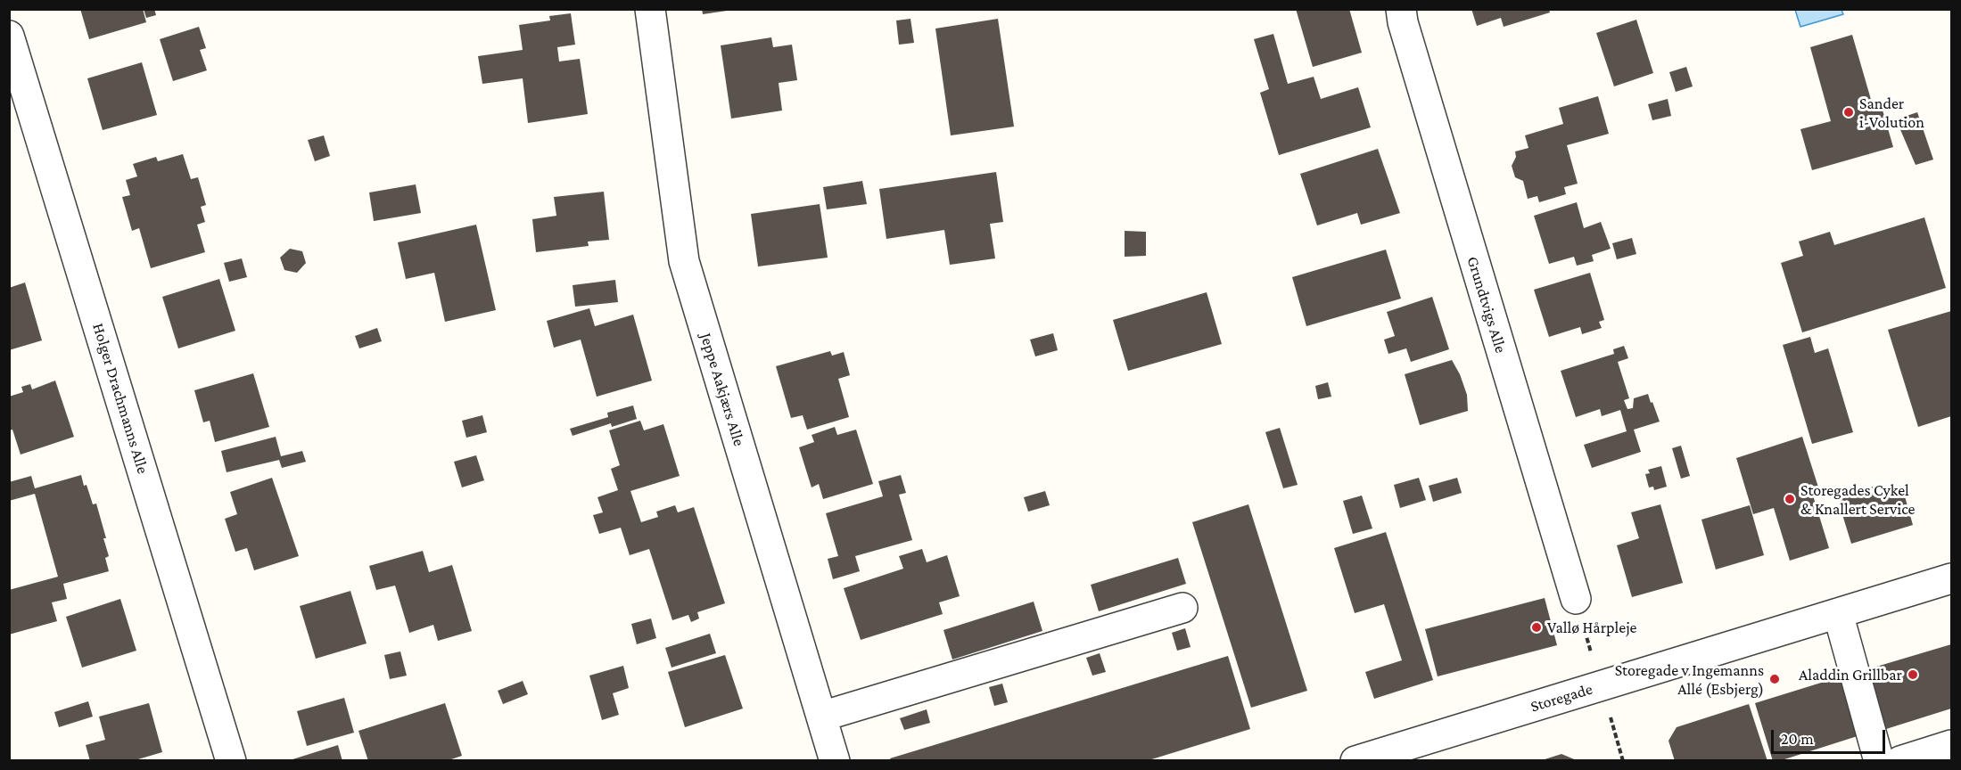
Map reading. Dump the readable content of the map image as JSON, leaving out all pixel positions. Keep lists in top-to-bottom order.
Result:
{
  "streets": {
    "street": [
      "Grundtvigs Alle",
      "Jeppe Aakjærs Alle",
      "Holger Drachmanns Alle",
      "Storegade"
    ]
  },
  "places": [
    "Sander i-Volution",
    "Storegades Cykel & Knallert Service",
    "Vallø Hårpleje",
    "Aladdin Grillbar",
    "Storegade v Ingemanns Allé (Esbjerg)"
  ],
  "scale_bar": "20 m"
}
